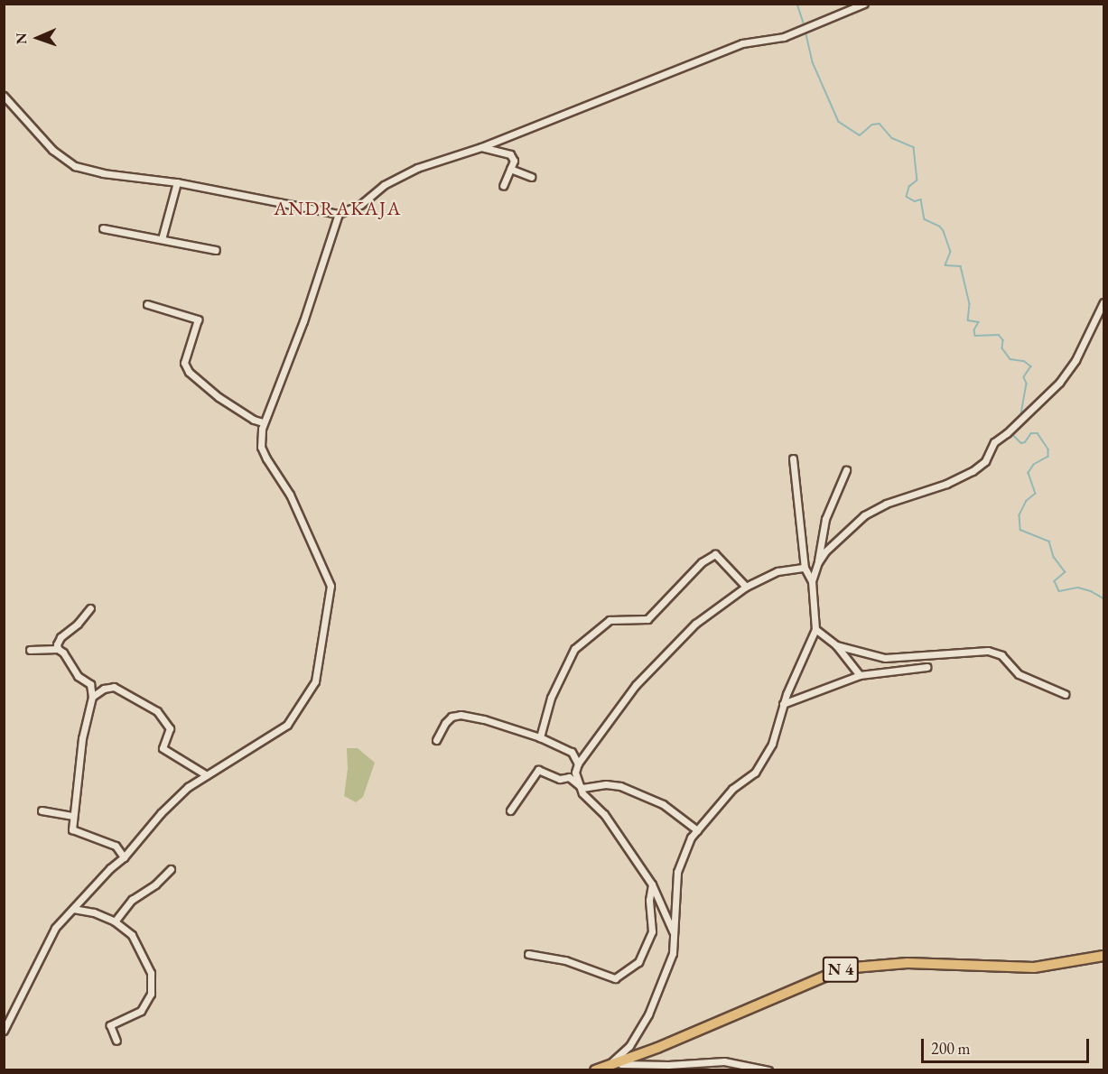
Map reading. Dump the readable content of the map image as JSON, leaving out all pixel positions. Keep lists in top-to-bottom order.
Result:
{
  "streets": {
    "main road": ["N 4"]
  },
  "districts": ["ANDRAKAJA"],
  "scale_bar": "200 m",
  "north": "left"
}
